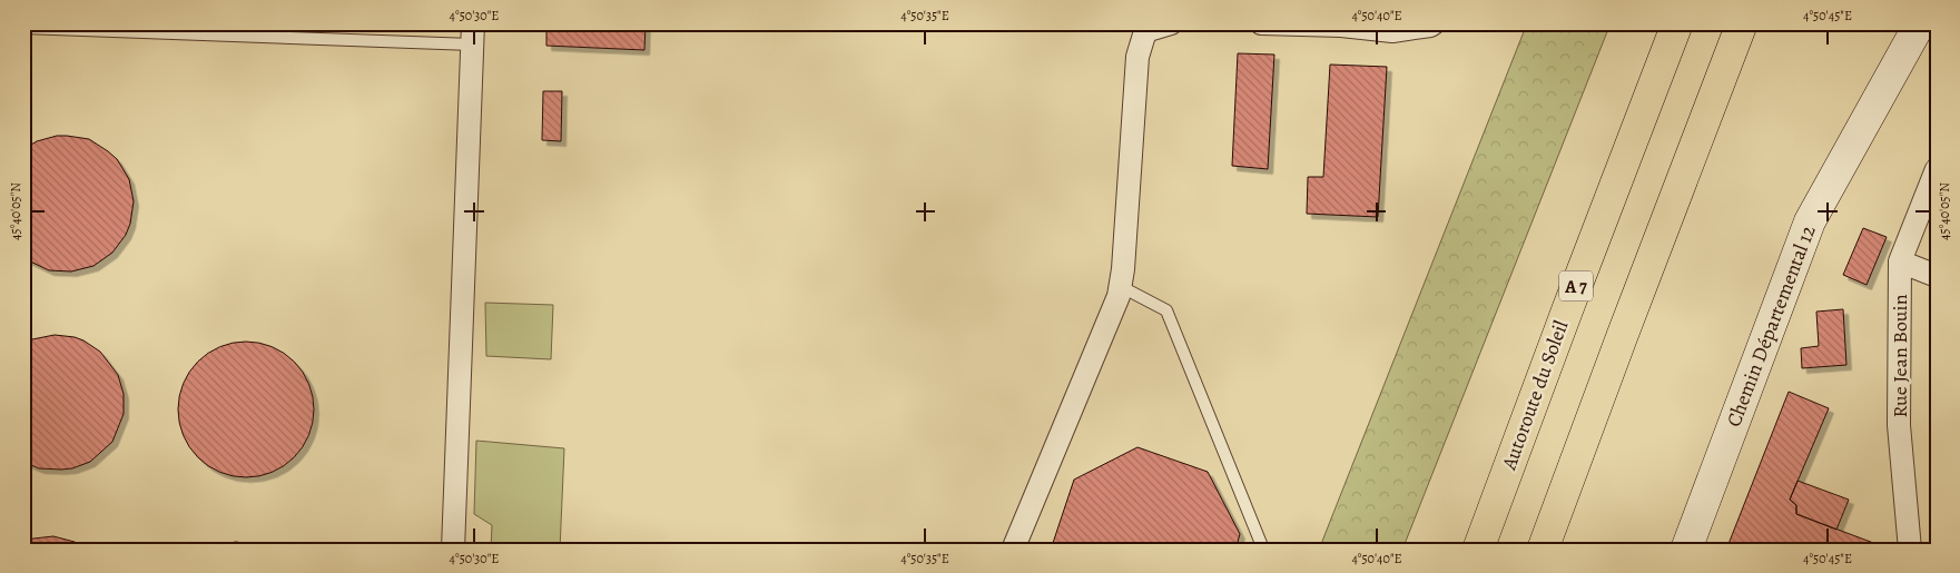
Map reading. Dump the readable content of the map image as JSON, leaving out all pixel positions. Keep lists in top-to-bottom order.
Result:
{
  "streets": {
    "highway": ["A 7", "Autoroute du Soleil"],
    "main road": ["Chemin Départemental 12"],
    "street": ["Rue Jean Bouin"]
  },
  "coordinates": [
    "4°50'30\"E",
    "4°50'35\"E",
    "4°50'40\"E",
    "4°50'45\"E",
    "45°40'05\"N"
  ]
}
